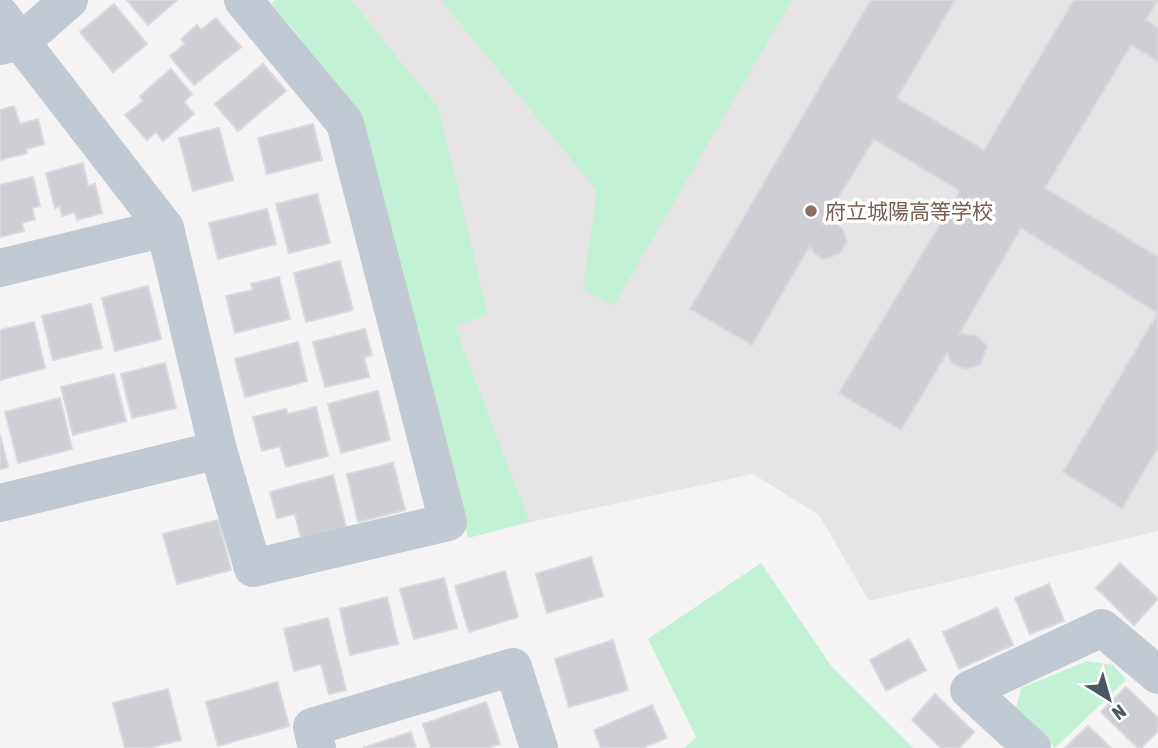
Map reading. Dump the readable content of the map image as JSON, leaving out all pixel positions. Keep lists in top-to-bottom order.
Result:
{
  "places": ["府立城陽高等学校"],
  "north": "bottom right"
}
